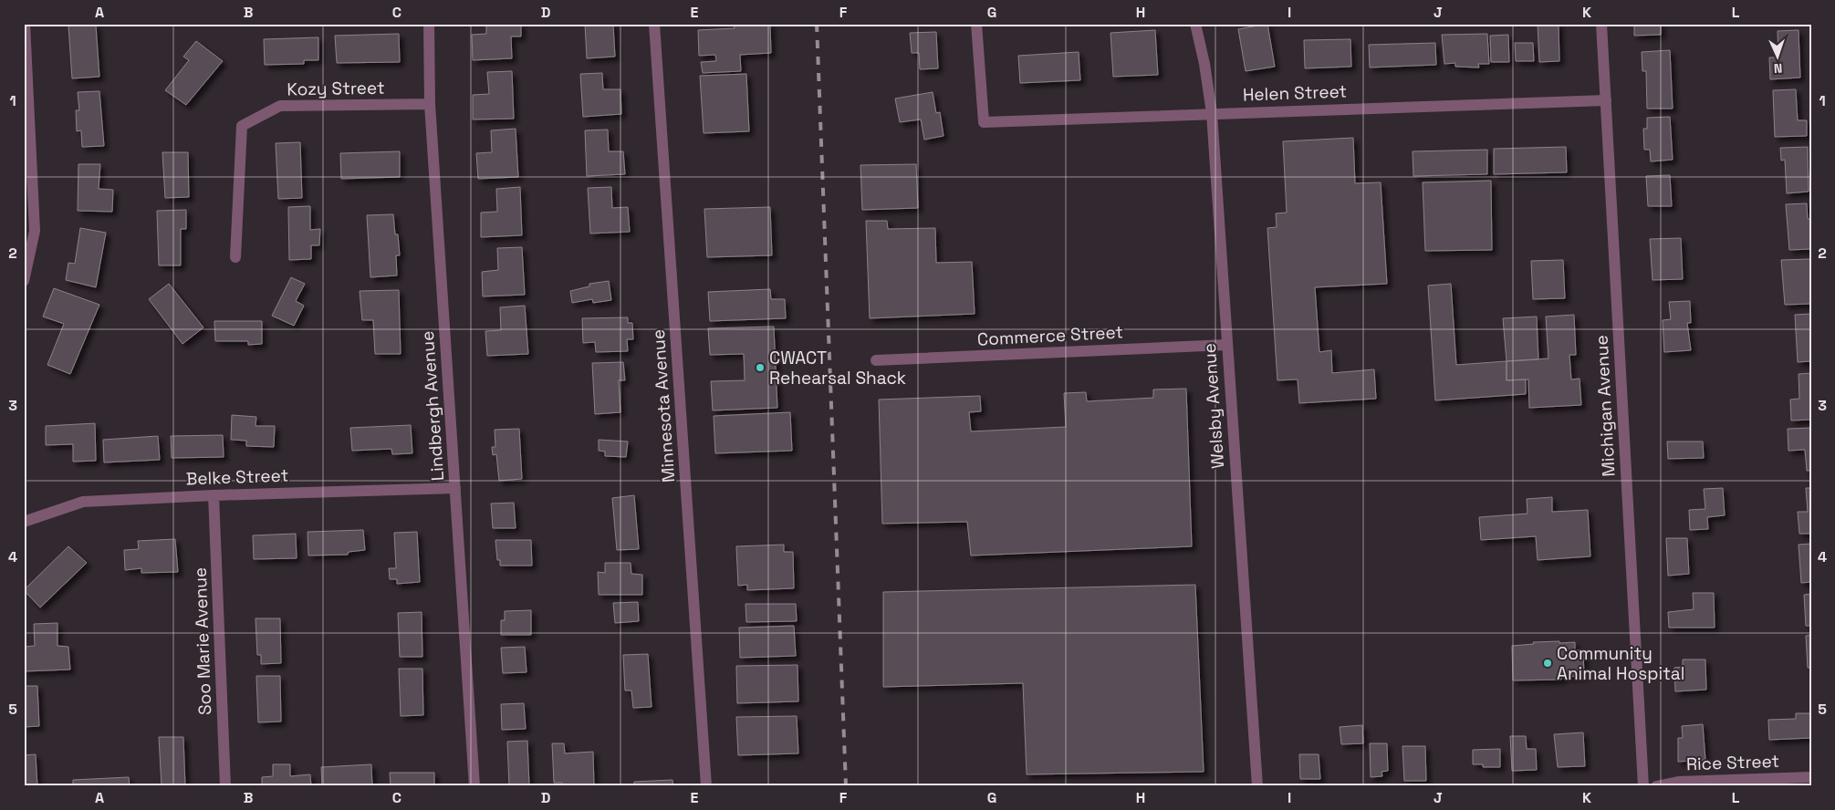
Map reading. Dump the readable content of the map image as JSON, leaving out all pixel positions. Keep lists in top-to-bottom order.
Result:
{
  "streets": {
    "street": [
      "Kozy Street",
      "Helen Street",
      "Commerce Street",
      "Lindbergh Avenue",
      "Minnesota Avenue",
      "Welsby Avenue",
      "Michigan Avenue",
      "Belke Street",
      "Soo Marie Avenue",
      "Rice Street"
    ]
  },
  "crossings": [
    ["Kozy Street", "Lindbergh Avenue"],
    ["Helen Street", "Welsby Avenue"],
    ["Helen Street", "Michigan Avenue"],
    ["Commerce Street", "Welsby Avenue"],
    ["Lindbergh Avenue", "Belke Street"],
    ["Belke Street", "Soo Marie Avenue"]
  ],
  "places": ["CWACT Rehearsal Shack", "Community Animal Hospital"],
  "north": "bottom",
  "grid": {
    "columns": [
      "A",
      "B",
      "C",
      "D",
      "E",
      "F",
      "G",
      "H",
      "I",
      "J",
      "K",
      "L"
    ],
    "rows": [
      "1",
      "2",
      "3",
      "4",
      "5"
    ]
  }
}
